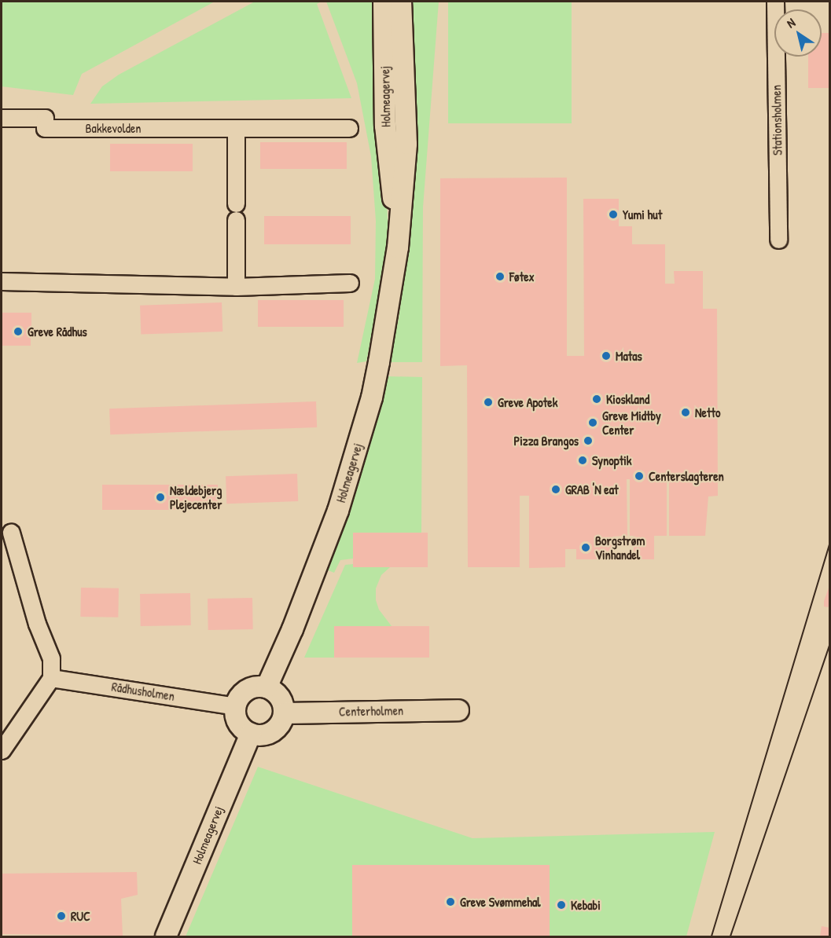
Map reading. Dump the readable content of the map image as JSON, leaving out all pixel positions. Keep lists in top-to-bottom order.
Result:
{
  "streets": {
    "street": [
      "Holmeagervej",
      "Stationsholmen",
      "Bakkevolden",
      "Rådhusholmen",
      "Centerholmen"
    ]
  },
  "crossings": [
    ["Holmeagervej", "Rådhusholmen"],
    ["Holmeagervej", "Centerholmen"],
    ["Rådhusholmen", "Centerholmen"]
  ],
  "places": [
    "Yumi hut",
    "Føtex",
    "Greve Rådhus",
    "Matas",
    "Kioskland",
    "Greve Apotek",
    "Netto",
    "Greve Midtby Center",
    "Pizza Brangos",
    "Synoptik",
    "Centerslagteren",
    "GRAB 'N eat",
    "Nældebjerg Plejecenter",
    "Borgstrøm Vinhandel",
    "Greve Svømmehal",
    "Kebabi",
    "RUC"
  ],
  "north": "top left"
}
